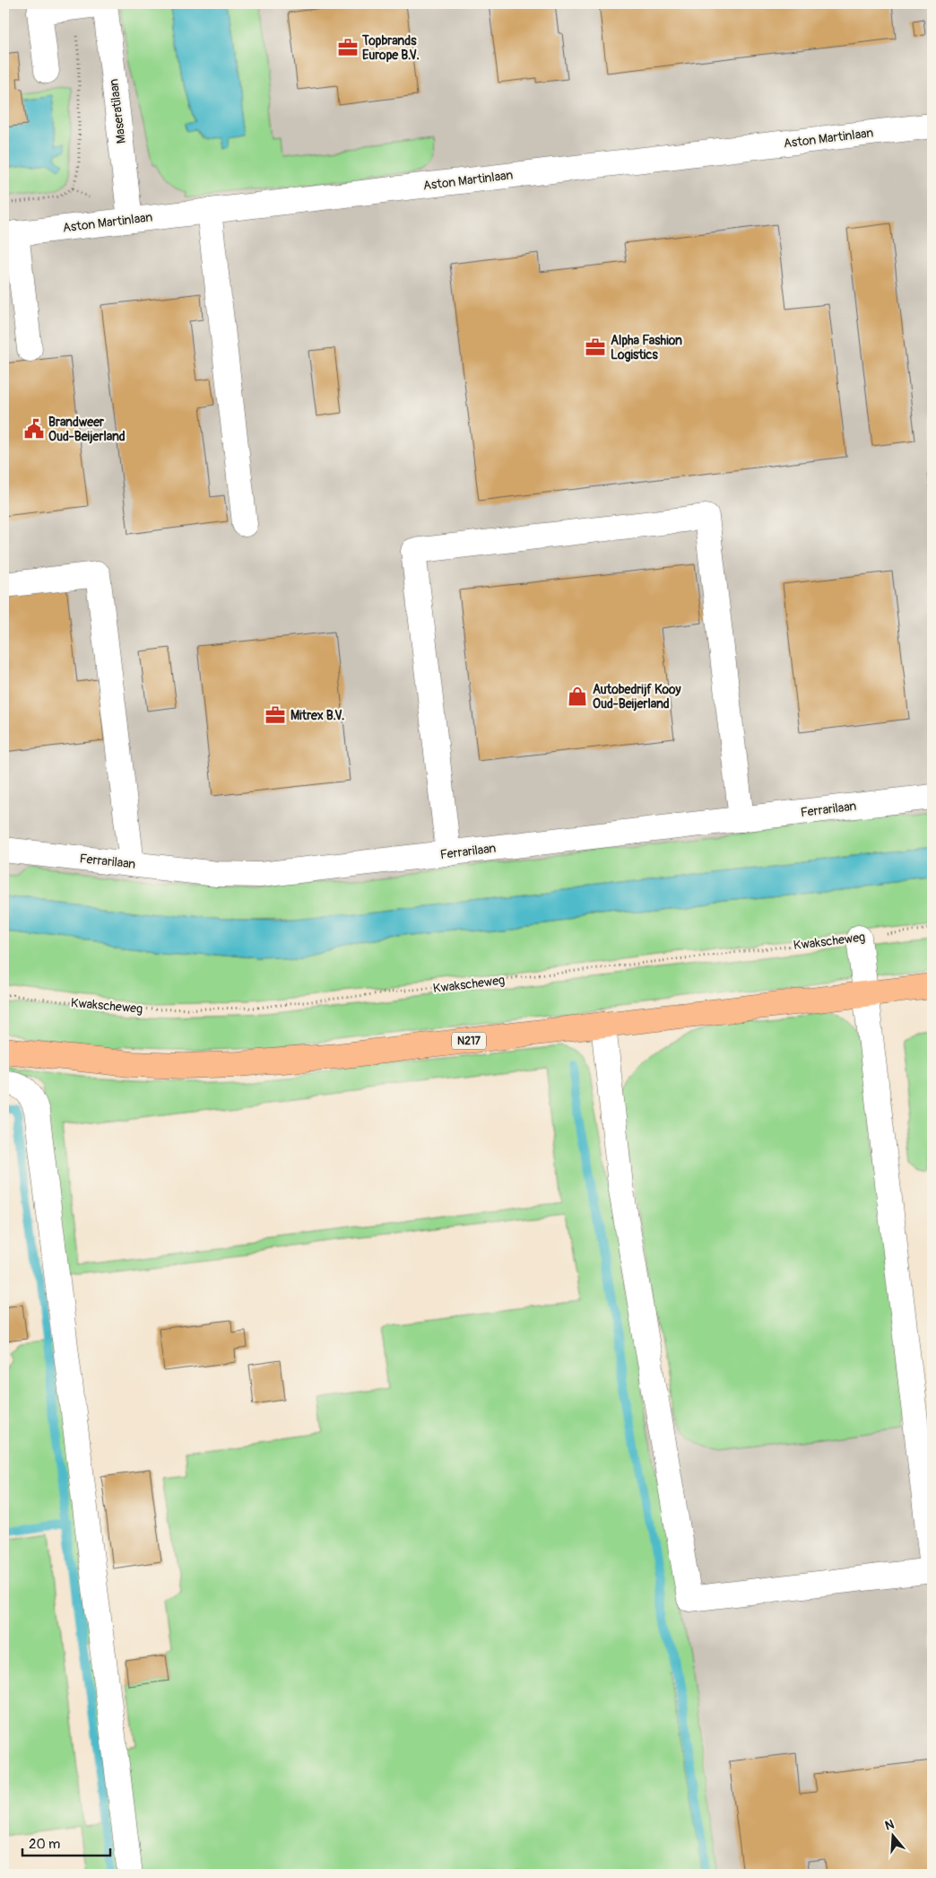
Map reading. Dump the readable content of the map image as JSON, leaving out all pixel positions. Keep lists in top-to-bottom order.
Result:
{
  "streets": {
    "main road": ["N217"],
    "street": ["Maseratilaan", "Aston Martinlaan", "Ferrarilaan"],
    "path": ["Kwakscheweg"]
  },
  "crossings": [
    ["Maseratilaan", "Aston Martinlaan"]
  ],
  "places": {
    "office": ["Topbrands Europe B.V.", "Alpha Fashion Logistics", "Mitrex B.V."],
    "public building": ["Brandweer Oud-Beijerland"],
    "shop": ["Autobedrijf Kooy Oud-Beijerland"]
  },
  "scale_bar": "20 m",
  "north": "top"
}
